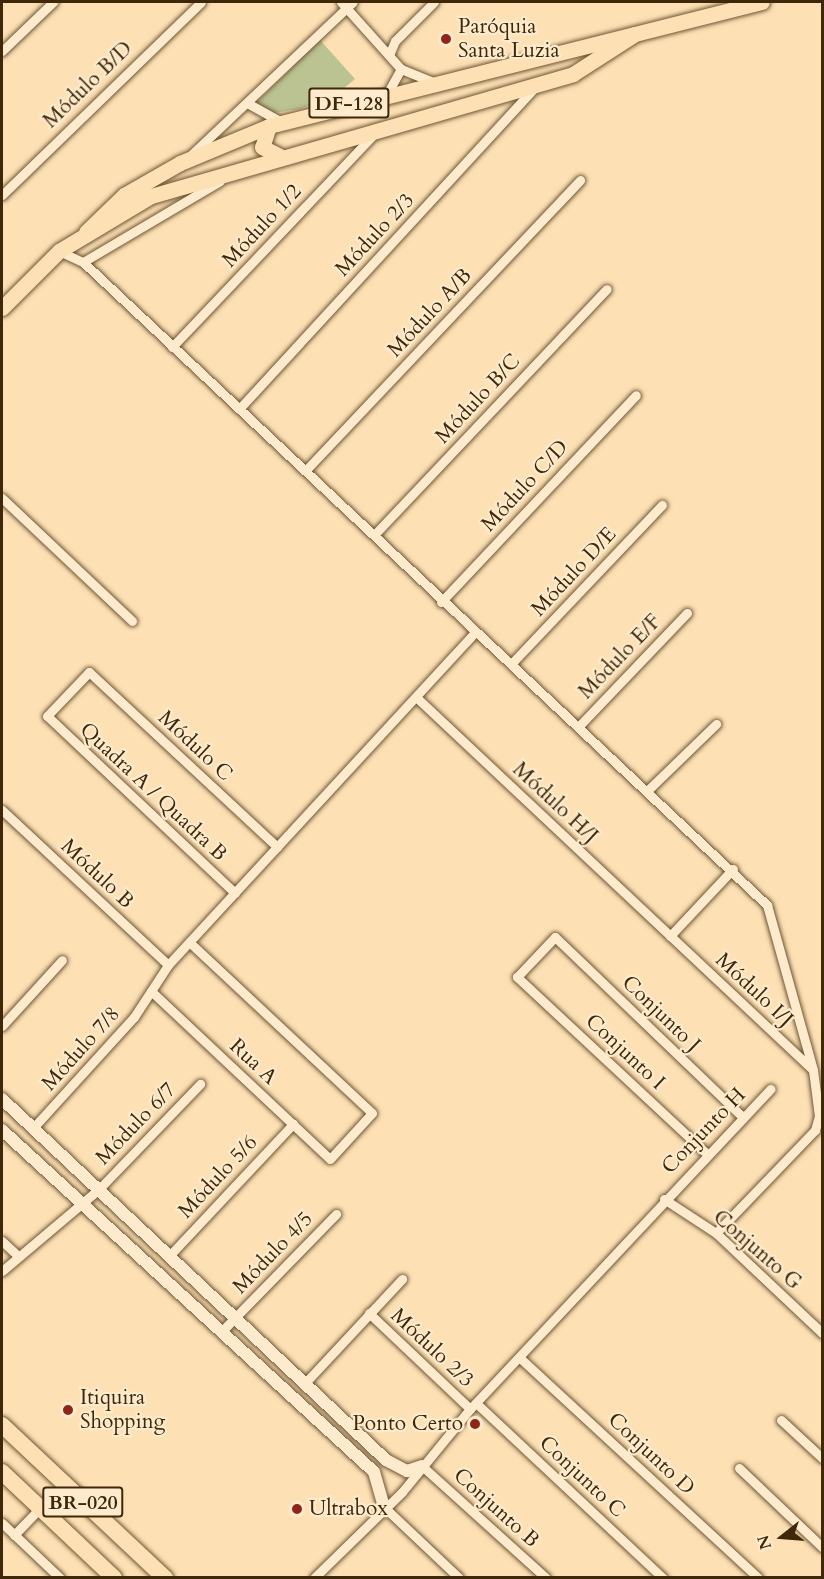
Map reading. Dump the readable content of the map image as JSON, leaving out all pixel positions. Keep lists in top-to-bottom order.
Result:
{
  "streets": {
    "highway": ["BR-020"],
    "main road": ["DF-128"],
    "street": [
      "Módulo B/D",
      "Módulo 1/2",
      "Módulo 2/3",
      "Módulo A/B",
      "Módulo B/C",
      "Módulo C/D",
      "Módulo D/E",
      "Módulo E/F",
      "Módulo C",
      "Quadra A / Quadra B",
      "Módulo H/J",
      "Módulo B",
      "Módulo I/J",
      "Conjunto J",
      "Módulo 7/8",
      "Conjunto I",
      "Rua A",
      "Módulo 6/7",
      "Conjunto H",
      "Módulo 5/6",
      "Conjunto G",
      "Módulo 4/5",
      "Conjunto D",
      "Conjunto C",
      "Conjunto B"
    ]
  },
  "crossings": [
    ["DF-128", "Módulo 1/2"],
    ["DF-128", "Módulo 2/3"],
    ["Módulo 2/3", "Conjunto H"],
    ["Módulo 2/3", "Conjunto C"],
    ["Módulo C", "Quadra A / Quadra B"],
    ["Módulo C", "Módulo 7/8"],
    ["Quadra A / Quadra B", "Módulo 7/8"],
    ["Módulo H/J", "Módulo I/J"],
    ["Módulo H/J", "Módulo 7/8"],
    ["Módulo B", "Módulo 7/8"],
    ["Conjunto J", "Conjunto I"],
    ["Conjunto J", "Conjunto H"],
    ["Módulo 7/8", "Rua A"],
    ["Conjunto I", "Conjunto H"],
    ["Rua A", "Módulo 5/6"],
    ["Conjunto H", "Conjunto G"],
    ["Conjunto H", "Conjunto D"],
    ["Conjunto H", "Conjunto C"],
    ["Conjunto H", "Conjunto B"]
  ],
  "places": [
    "Paróquia Santa Luzia",
    "Itiquira Shopping",
    "Ponto Certo",
    "Ultrabox"
  ],
  "north": "left"
}
